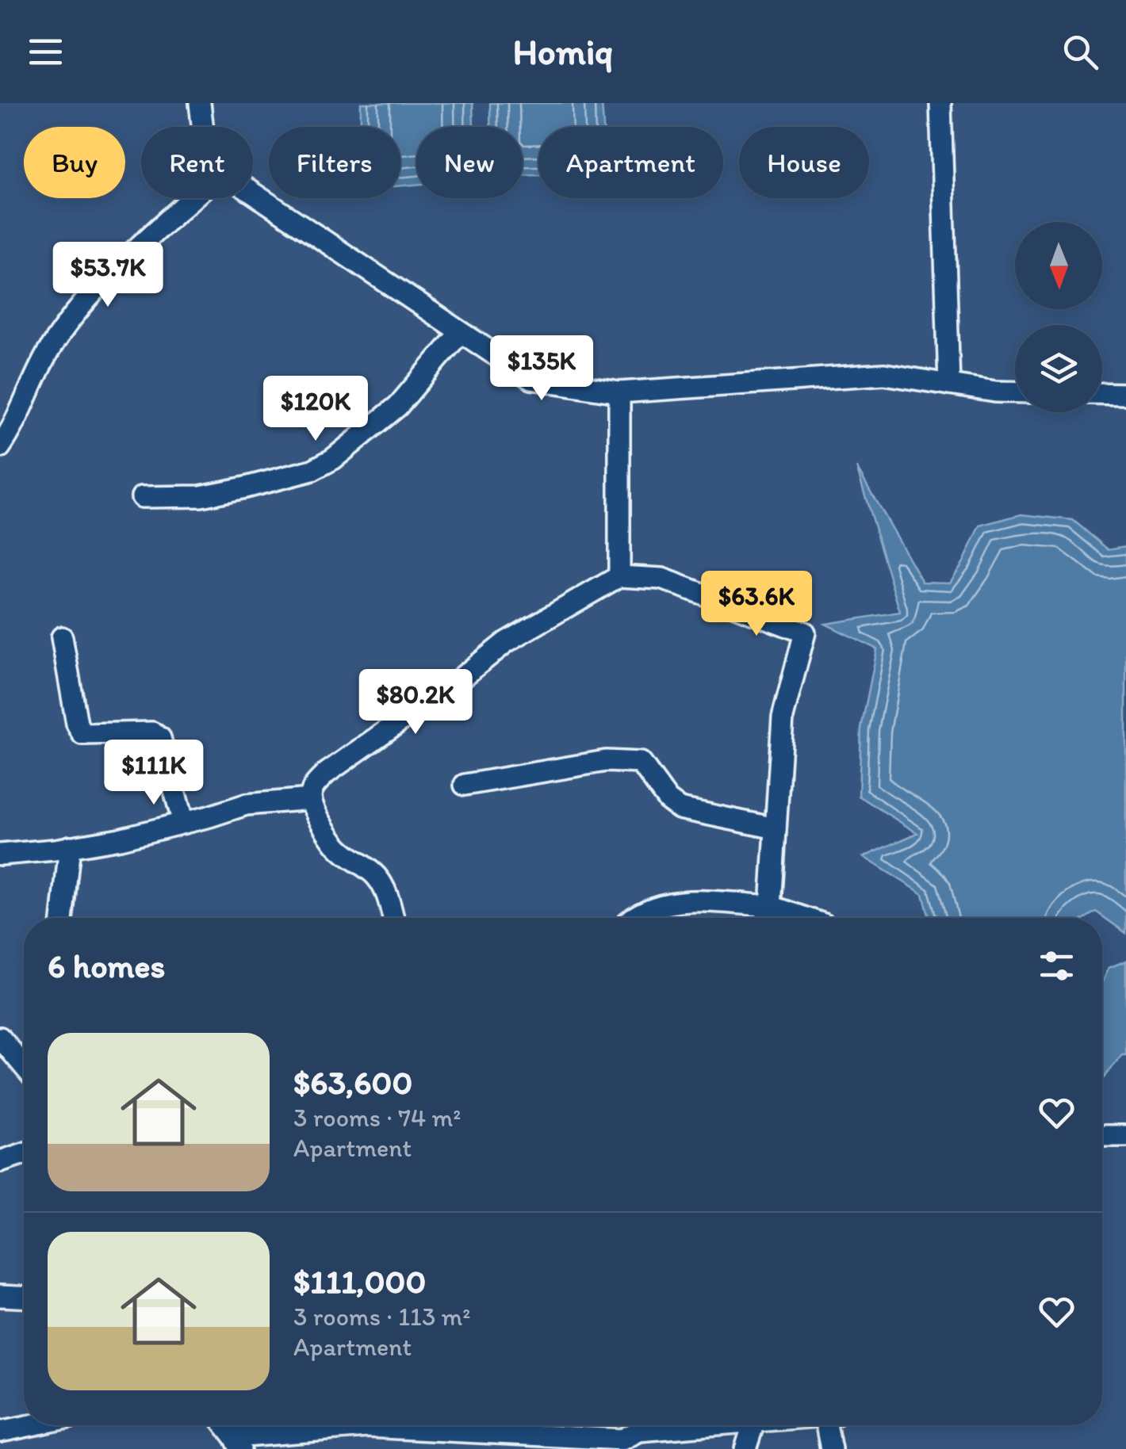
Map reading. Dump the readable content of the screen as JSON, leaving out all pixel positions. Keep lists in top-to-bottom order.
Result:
{
  "north": "bottom",
  "page": {
    "header": "Homiq",
    "chip": [
      "Buy",
      "Rent",
      "Filters",
      "New",
      "Apartment",
      "House"
    ],
    "price": [
      "$53.7K",
      "$135K",
      "$120K",
      "$63.6K",
      "$80.2K",
      "$111K"
    ],
    "heading": "6 homes",
    "list": [
      {
        "name": "$63,600",
        "note": "3 rooms · 74 m² · Apartment"
      },
      {
        "name": "$111,000",
        "note": "3 rooms · 113 m² · Apartment"
      }
    ]
  }
}
